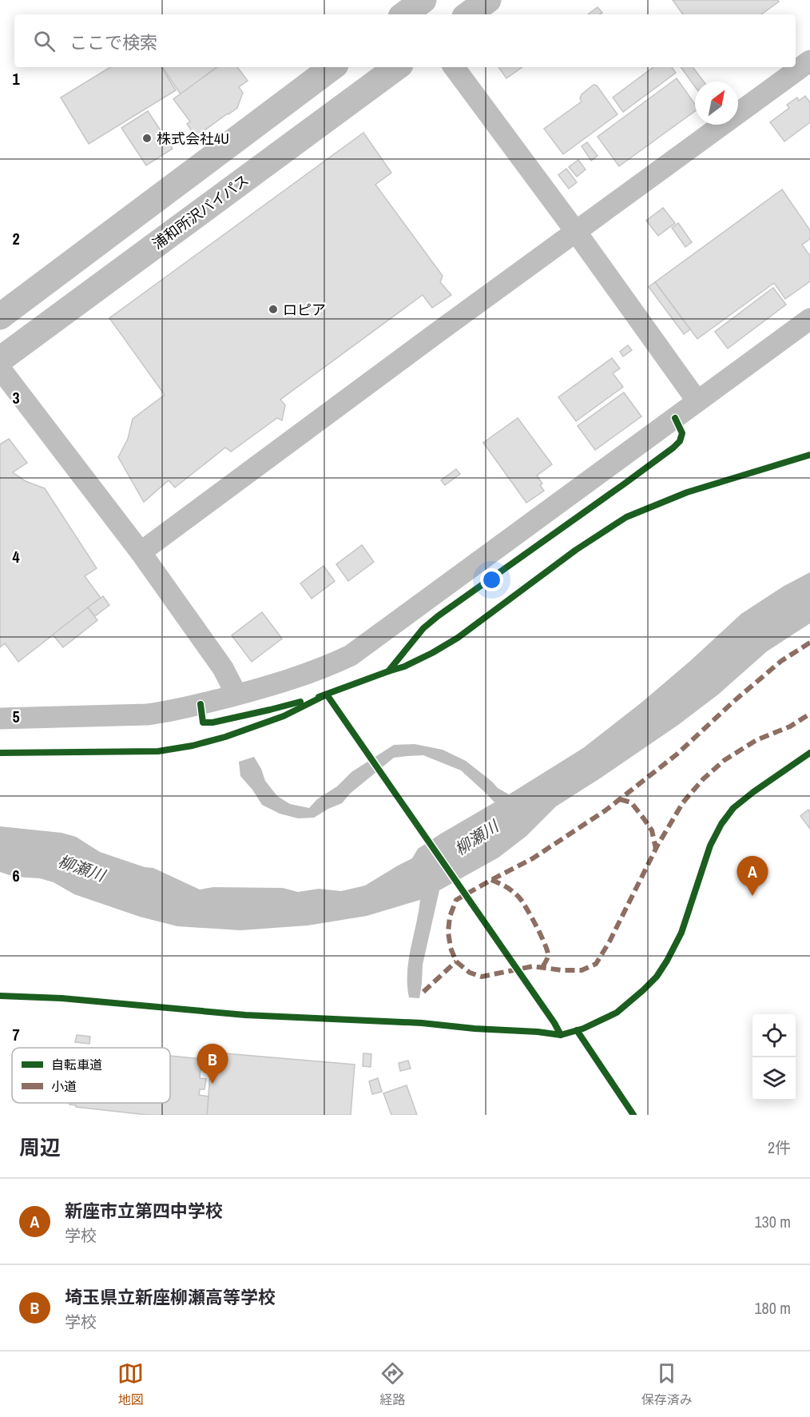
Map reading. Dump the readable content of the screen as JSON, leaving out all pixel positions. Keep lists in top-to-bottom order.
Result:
{
  "streets": {
    "highway": ["浦和所沢バイパス"]
  },
  "water": ["柳瀬川"],
  "places": ["株式会社4U", "ロピア"],
  "legend": ["自転車道", "小道"],
  "north": "top right",
  "page": {
    "search": "ここで検索",
    "pins": ["A", "B"],
    "heading": ["周辺", "2件"],
    "list": [
      {
        "mark": "A",
        "name": "新座市立第四中学校",
        "note": "学校",
        "value": "130 m"
      },
      {
        "mark": "B",
        "name": "埼玉県立新座柳瀬高等学校",
        "note": "学校",
        "value": "180 m"
      }
    ],
    "nav": ["地図", "経路", "保存済み"]
  },
  "grid": {
    "rows": [
      "1",
      "2",
      "3",
      "4",
      "5",
      "6",
      "7"
    ]
  }
}
